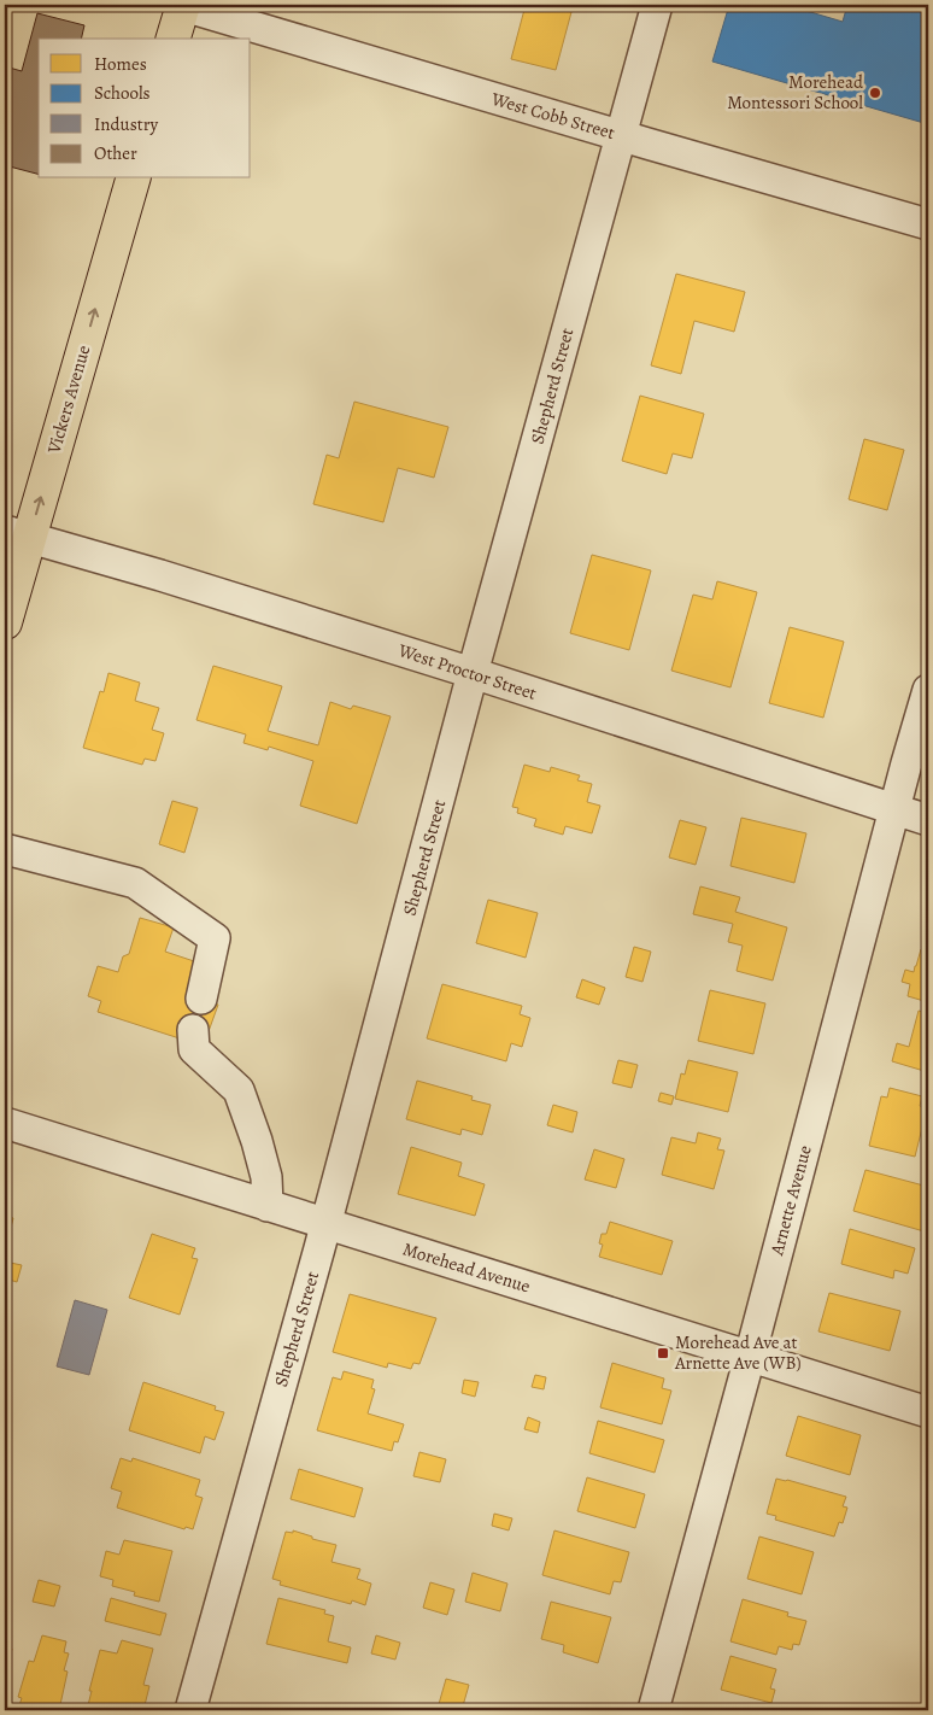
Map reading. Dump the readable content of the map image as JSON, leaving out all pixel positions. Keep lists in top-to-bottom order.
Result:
{
  "streets": {
    "main road": ["Vickers Avenue"],
    "street": [
      "West Cobb Street",
      "Shepherd Street",
      "West Proctor Street",
      "Arnette Avenue",
      "Morehead Avenue"
    ]
  },
  "crossings": [
    ["West Cobb Street", "Shepherd Street"],
    ["Shepherd Street", "West Proctor Street"],
    ["Shepherd Street", "Morehead Avenue"],
    ["Vickers Avenue", "West Proctor Street"],
    ["West Proctor Street", "Arnette Avenue"],
    ["Arnette Avenue", "Morehead Avenue"]
  ],
  "one_way": ["Vickers Avenue"],
  "places": {
    "other": ["Morehead Montessori School"],
    "transit": ["Morehead Ave at Arnette Ave (WB)"]
  },
  "legend": [
    "Homes",
    "Schools",
    "Industry",
    "Other"
  ]
}
